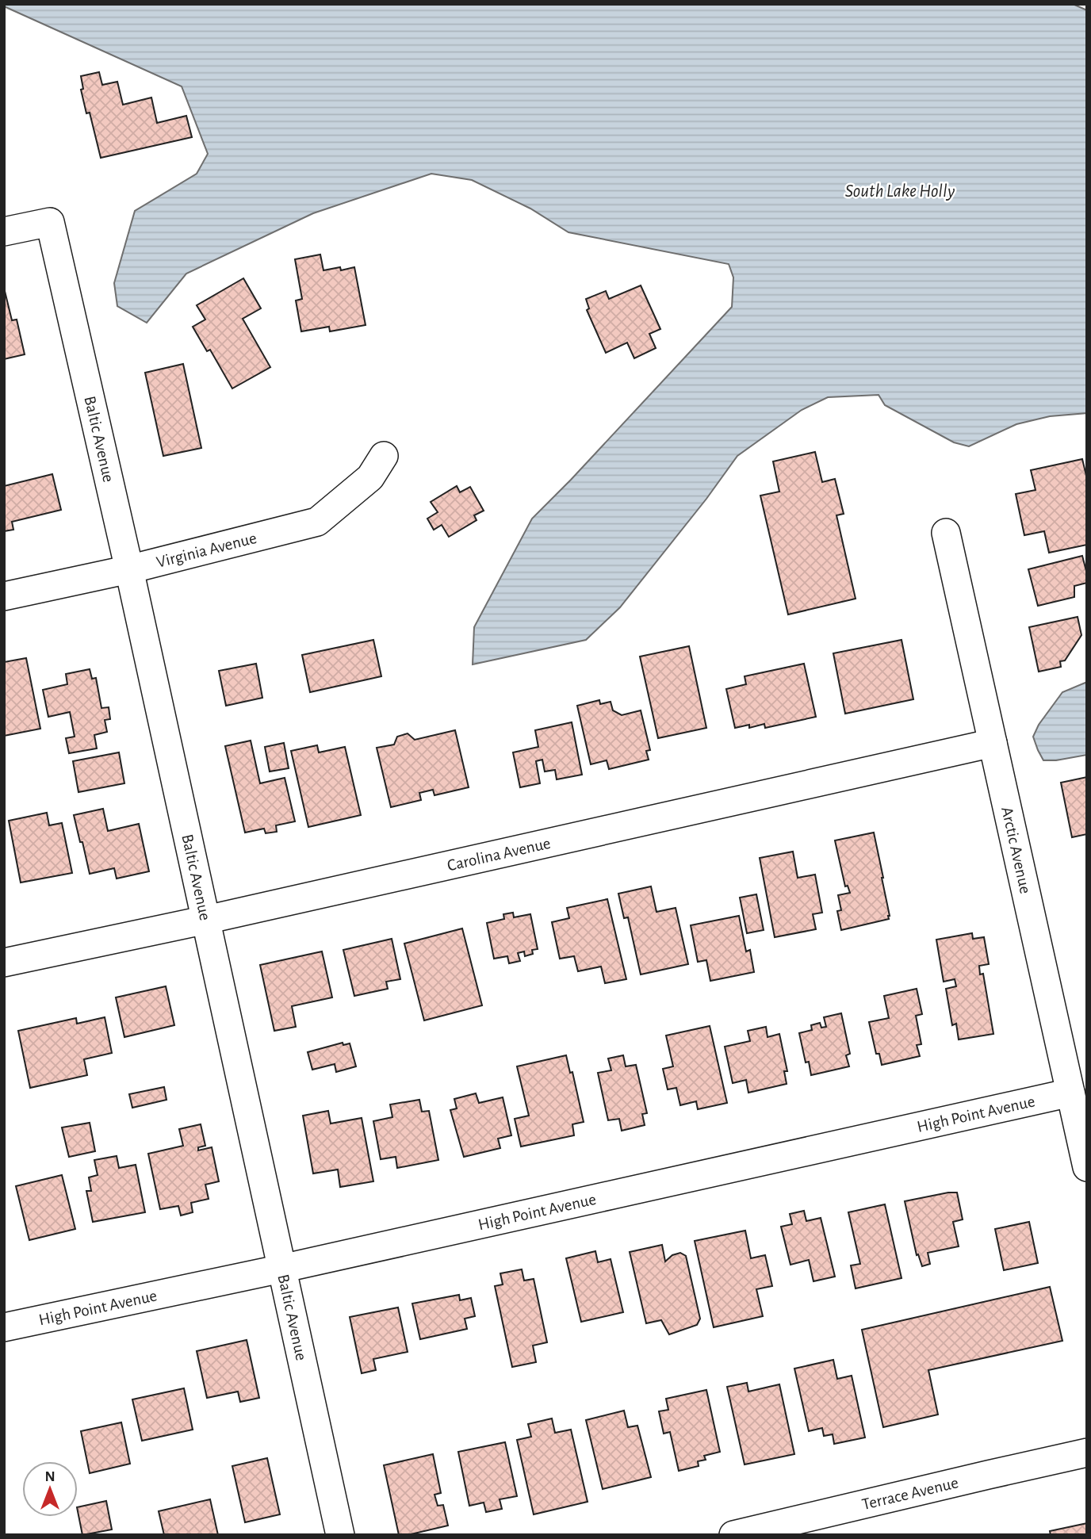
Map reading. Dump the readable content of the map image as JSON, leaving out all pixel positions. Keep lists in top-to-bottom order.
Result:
{
  "streets": {
    "street": [
      "Baltic Avenue",
      "Virginia Avenue",
      "Arctic Avenue",
      "Carolina Avenue",
      "High Point Avenue",
      "Terrace Avenue"
    ]
  },
  "crossings": [
    ["Baltic Avenue", "Virginia Avenue"],
    ["Baltic Avenue", "Carolina Avenue"],
    ["Baltic Avenue", "High Point Avenue"],
    ["Arctic Avenue", "Carolina Avenue"],
    ["Arctic Avenue", "High Point Avenue"]
  ],
  "water": ["South Lake Holly"],
  "north": "top"
}
